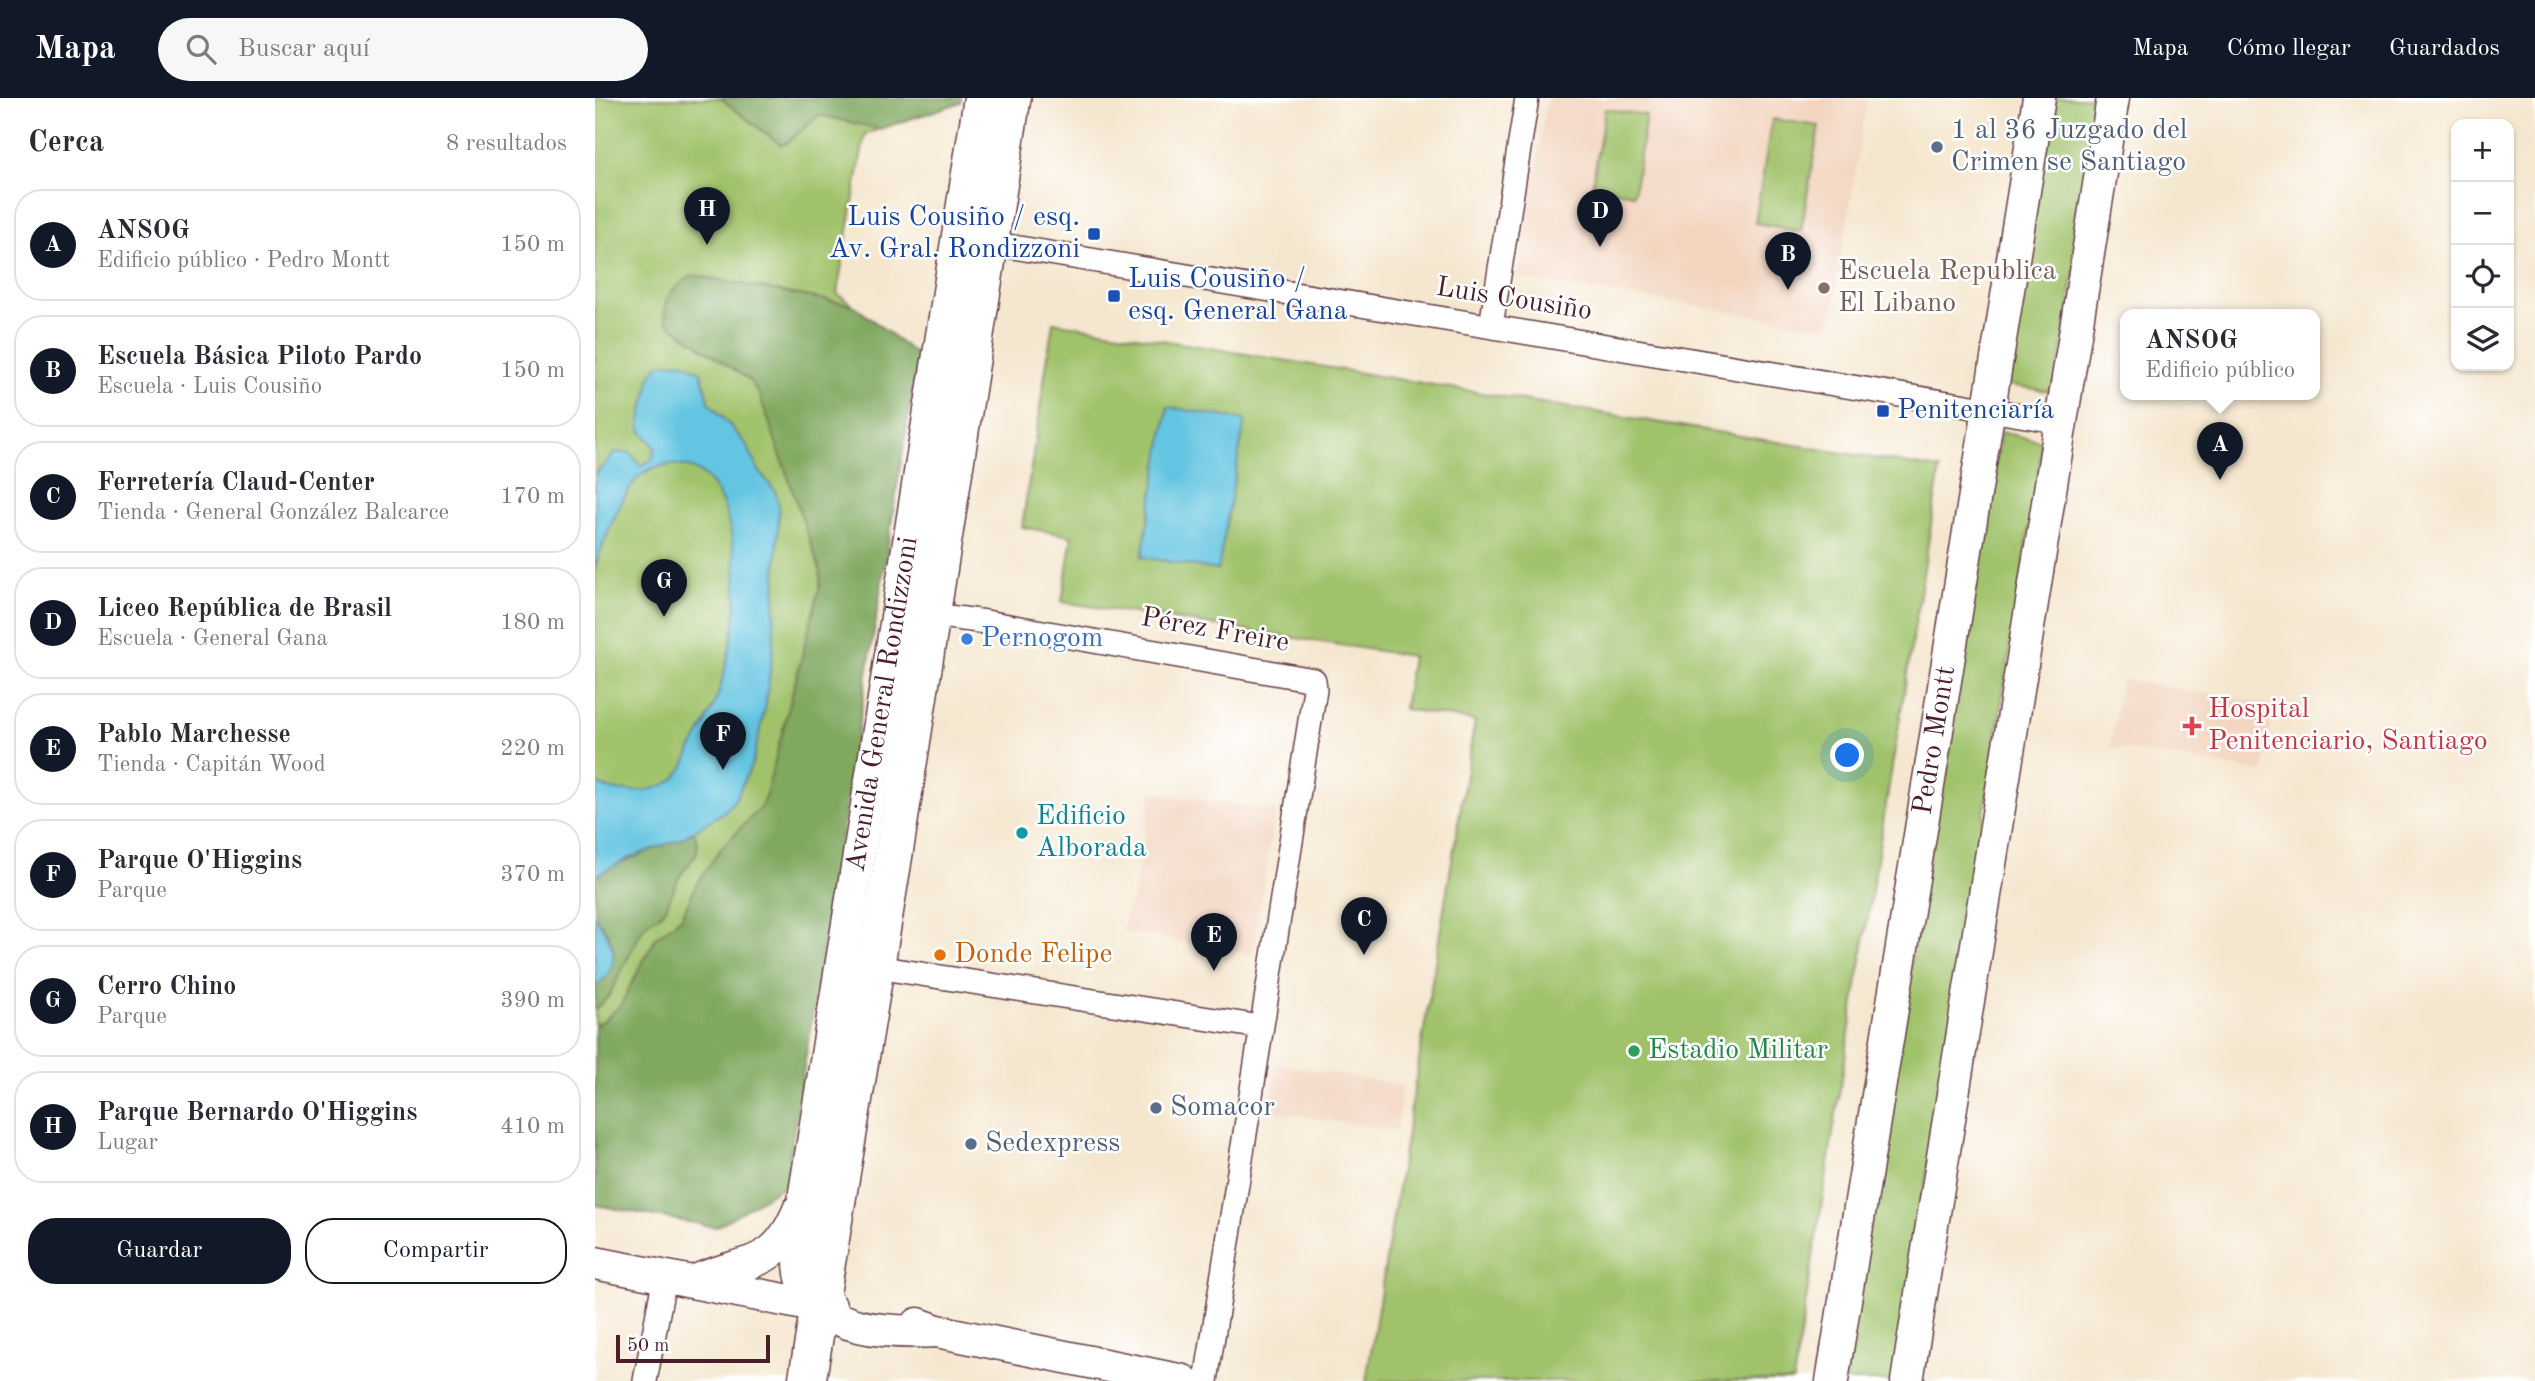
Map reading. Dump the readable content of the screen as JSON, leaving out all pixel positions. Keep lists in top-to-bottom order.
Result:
{
  "streets": {
    "main road": ["Avenida General Rondizzoni"],
    "street": ["Luis Cousiño", "Pérez Freire", "Pedro Montt"]
  },
  "crossings": [
    ["Luis Cousiño", "Avenida General Rondizzoni"],
    ["Luis Cousiño", "Pedro Montt"],
    ["Pérez Freire", "Avenida General Rondizzoni"]
  ],
  "places": {
    "other": [
      "1 al 36 Juzgado del Crimen se Santiago",
      "Escuela Republica El Libano",
      "Pernogom",
      "Edificio Alborada",
      "Donde Felipe",
      "Estadio Militar",
      "Somacor",
      "Sedexpress"
    ],
    "transit": ["Luis Cousiño / esq. Av. Gral. Rondizzoni", "Luis Cousiño / esq. General Gana", "Penitenciaría"],
    "health": ["Hospital Penitenciario, Santiago"]
  },
  "scale_bar": "50 m",
  "page": {
    "header": "Mapa",
    "search": "Buscar aquí",
    "nav": ["Mapa", "Cómo llegar", "Guardados"],
    "heading": ["Cerca", "8 resultados"],
    "map_buttons": ["+", "−"],
    "pins": [
      "H",
      "D",
      "B",
      "A",
      "G",
      "F",
      "C",
      "E"
    ],
    "list": [
      {
        "mark": "A",
        "name": "ANSOG",
        "note": "Edificio público · Pedro Montt",
        "value": "150 m"
      },
      {
        "mark": "B",
        "name": "Escuela Básica Piloto Pardo",
        "note": "Escuela · Luis Cousiño",
        "value": "150 m"
      },
      {
        "mark": "C",
        "name": "Ferretería Claud-Center",
        "note": "Tienda · General González Balcarce",
        "value": "170 m"
      },
      {
        "mark": "D",
        "name": "Liceo República de Brasil",
        "note": "Escuela · General Gana",
        "value": "180 m"
      },
      {
        "mark": "E",
        "name": "Pablo Marchesse",
        "note": "Tienda · Capitán Wood",
        "value": "220 m"
      },
      {
        "mark": "F",
        "name": "Parque O'Higgins",
        "note": "Parque",
        "value": "370 m"
      },
      {
        "mark": "G",
        "name": "Cerro Chino",
        "note": "Parque",
        "value": "390 m"
      },
      {
        "mark": "H",
        "name": "Parque Bernardo O'Higgins",
        "note": "Lugar",
        "value": "410 m"
      }
    ],
    "popup": ["ANSOG", "Edificio público"],
    "buttons": ["Guardar", "Compartir"],
    "scale": "50 m"
  }
}
